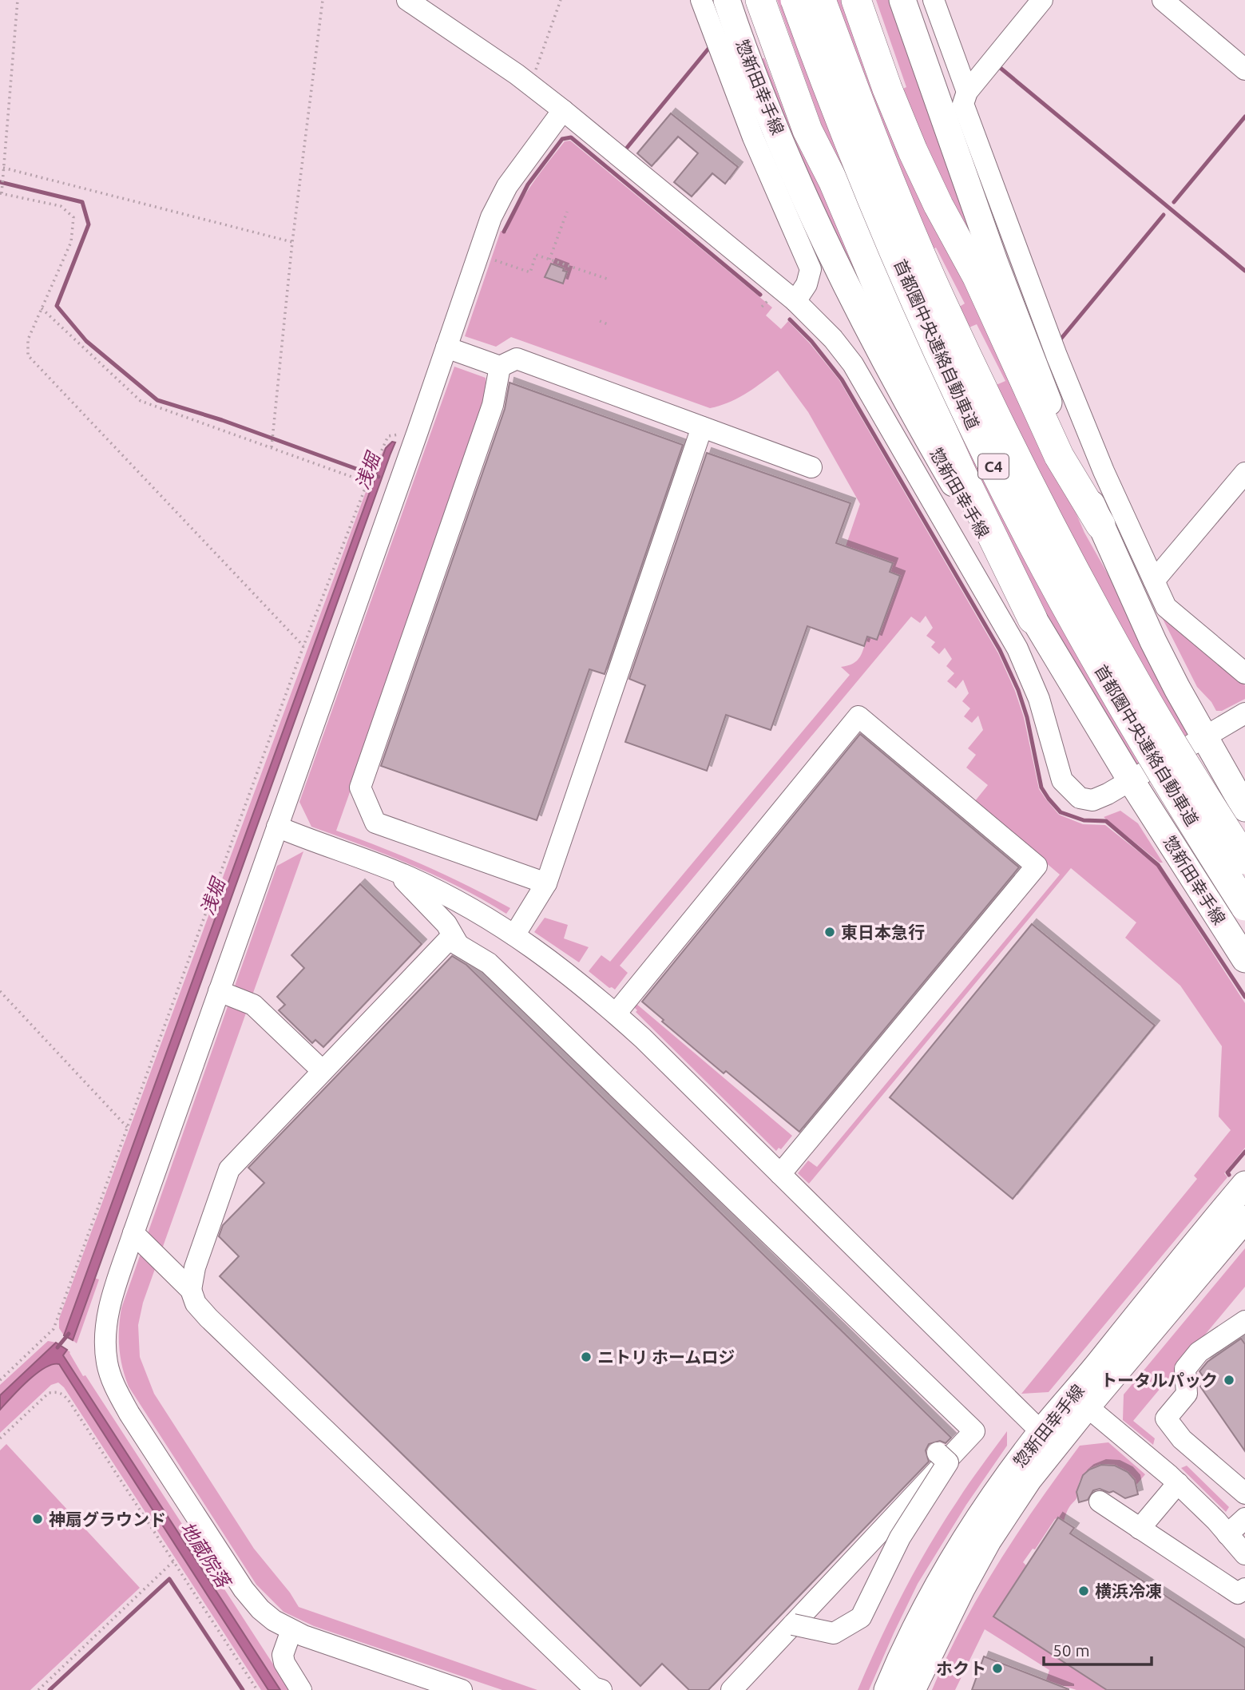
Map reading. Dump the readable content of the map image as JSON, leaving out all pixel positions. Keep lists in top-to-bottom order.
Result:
{
  "streets": {
    "highway": ["首都圏中央連絡自動車道", "C4"],
    "main road": ["惣新田幸手線"]
  },
  "water": ["浅堀", "地蔵院落"],
  "places": [
    "東日本急行",
    "ニトリ ホームロジ",
    "トータルパック",
    "神扇グラウンド",
    "横浜冷凍",
    "ホクト"
  ],
  "scale_bar": "50 m"
}
